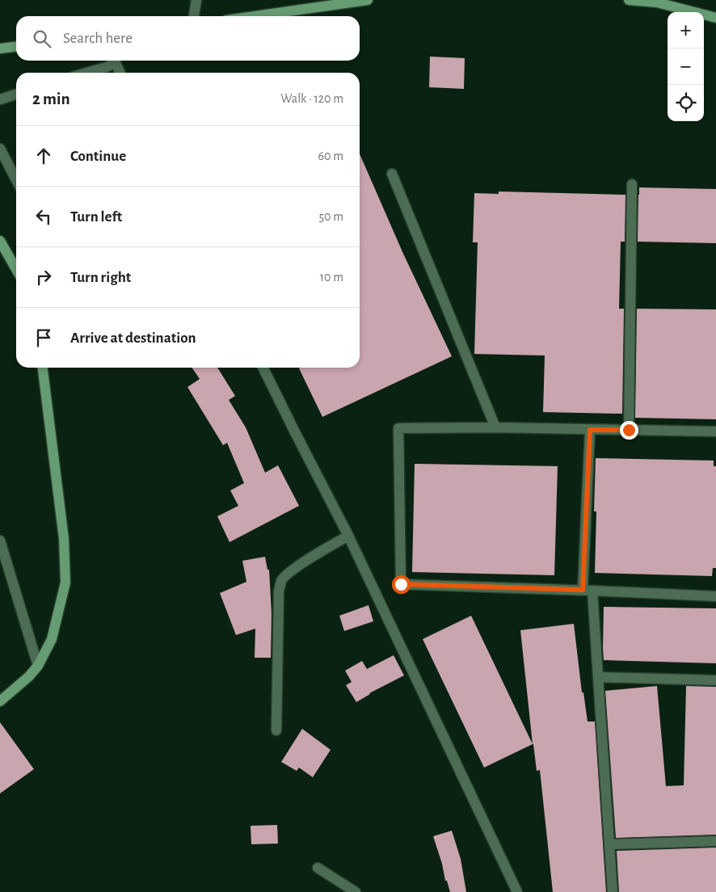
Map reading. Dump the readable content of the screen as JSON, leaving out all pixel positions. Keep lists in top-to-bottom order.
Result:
{
  "page": {
    "map_buttons": ["+", "−"],
    "search": "Search here",
    "heading": ["2 min", "Walk · 120 m"],
    "list": [
      ["Continue", "60 m"],
      ["Turn left", "50 m"],
      ["Turn right", "10 m"],
      "Arrive at destination"
    ]
  }
}
